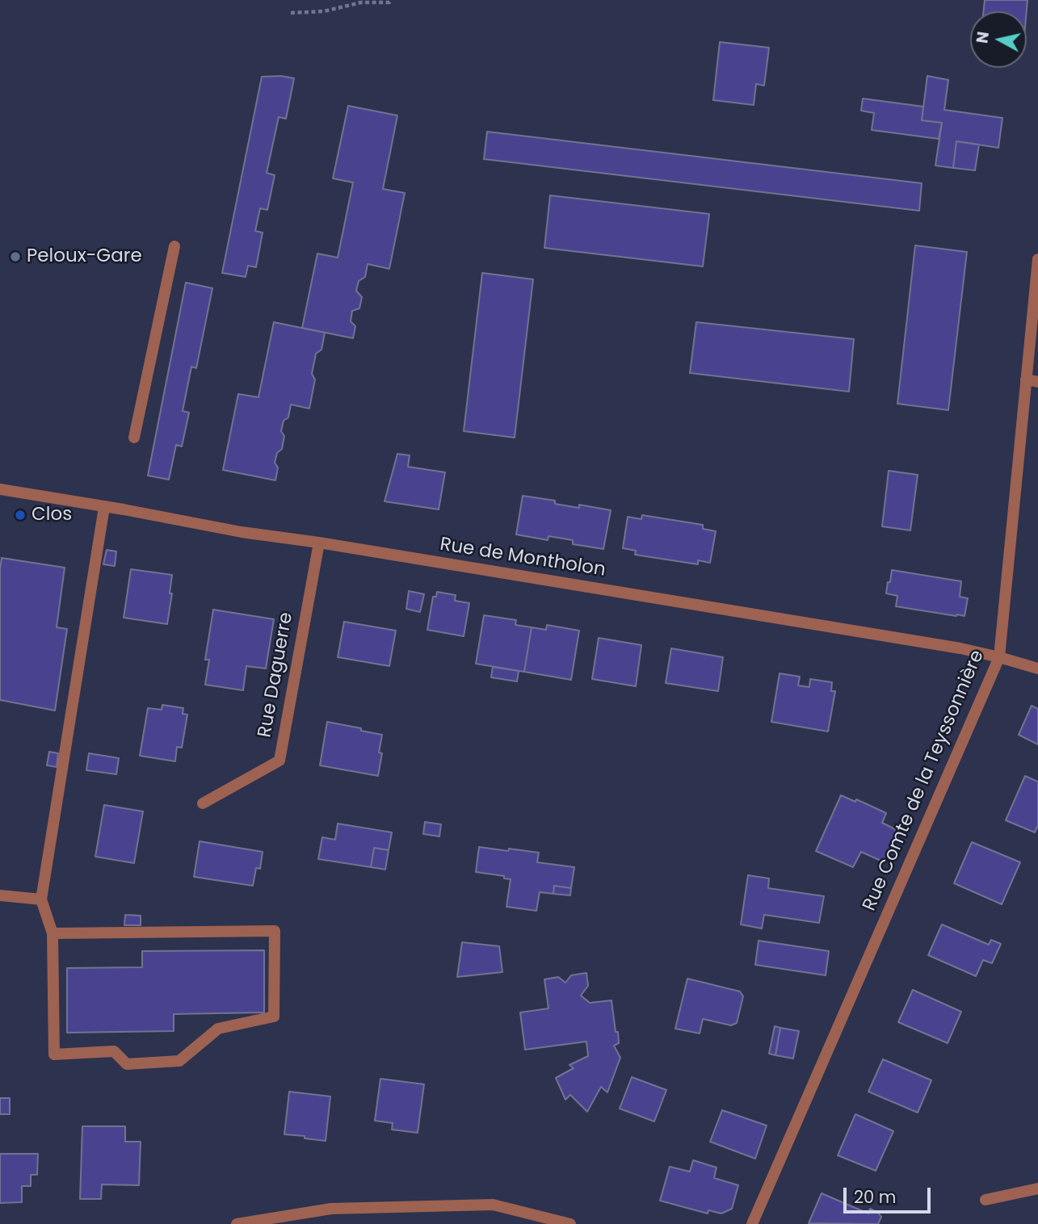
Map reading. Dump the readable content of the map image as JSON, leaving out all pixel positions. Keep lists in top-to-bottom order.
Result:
{
  "streets": {
    "street": ["Rue de Montholon", "Rue Daguerre", "Rue Comte de la Teyssonnière"]
  },
  "crossings": [
    ["Rue de Montholon", "Rue Daguerre"],
    ["Rue de Montholon", "Rue Comte de la Teyssonnière"]
  ],
  "places": ["Peloux-Gare", "Clos"],
  "scale_bar": "20 m",
  "north": "left"
}
